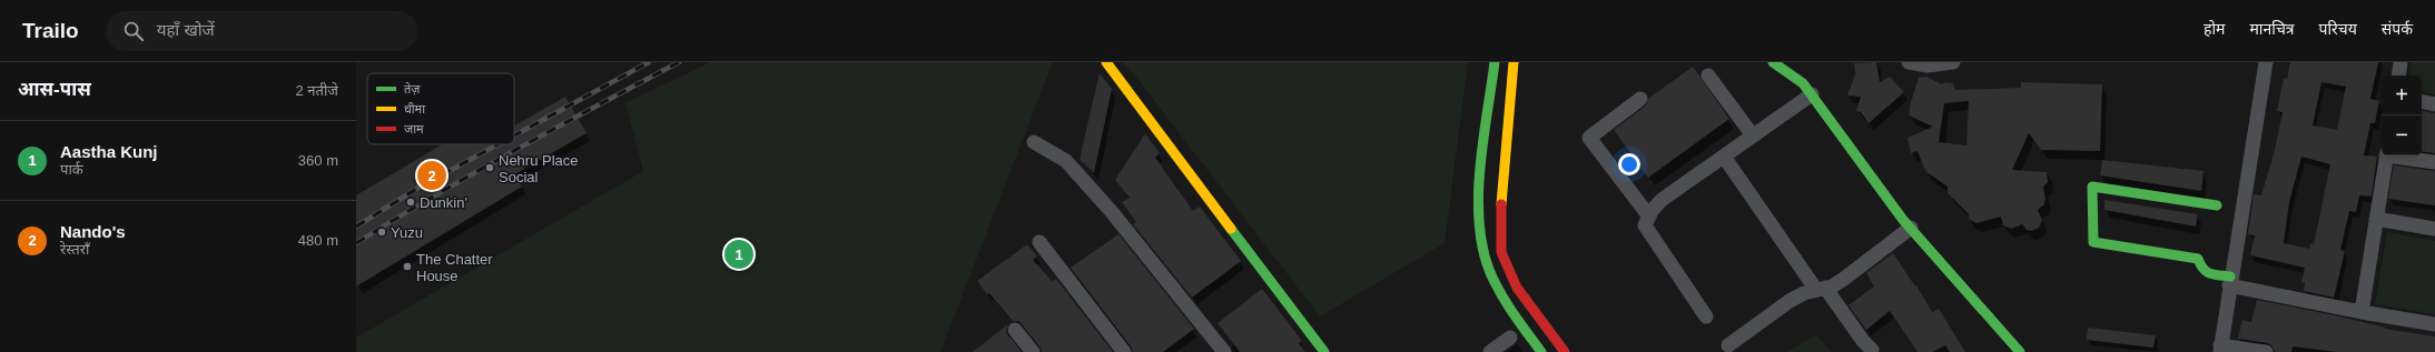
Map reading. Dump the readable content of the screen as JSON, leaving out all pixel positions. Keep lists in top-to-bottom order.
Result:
{
  "places": [
    "Nehru Place Social",
    "Dunkin'",
    "Yuzu",
    "The Chatter House"
  ],
  "legend": ["तेज़", "धीमा", "जाम"],
  "page": {
    "header": "Trailo",
    "search": "यहाँ खोजें",
    "nav": [
      "होम",
      "मानचित्र",
      "परिचय",
      "संपर्क"
    ],
    "heading": ["आस-पास", "2 नतीजे"],
    "map_buttons": ["+", "−"],
    "list": [
      {
        "mark": "1",
        "name": "Aastha Kunj",
        "note": "पार्क",
        "value": "360 m"
      },
      {
        "mark": "2",
        "name": "Nando's",
        "note": "रेस्तराँ",
        "value": "480 m"
      }
    ],
    "pins": ["2", "1"]
  }
}
